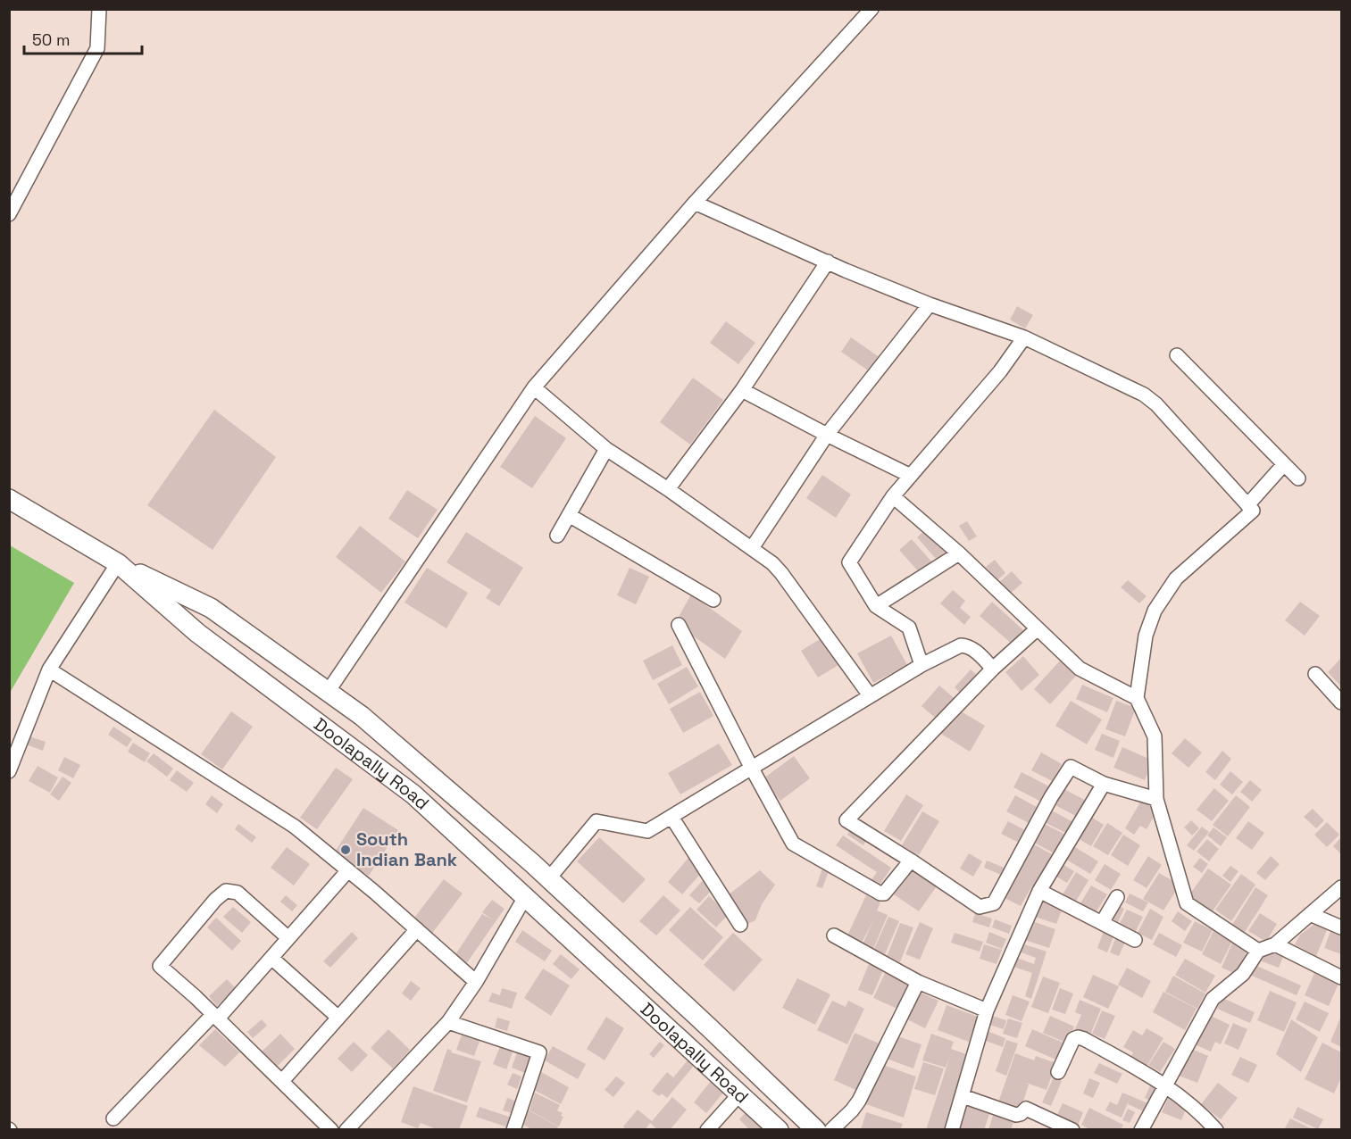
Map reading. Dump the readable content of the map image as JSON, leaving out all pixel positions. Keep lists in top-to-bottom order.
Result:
{
  "streets": {
    "main road": ["Doolapally Road"]
  },
  "places": ["South Indian Bank"],
  "scale_bar": "50 m"
}
